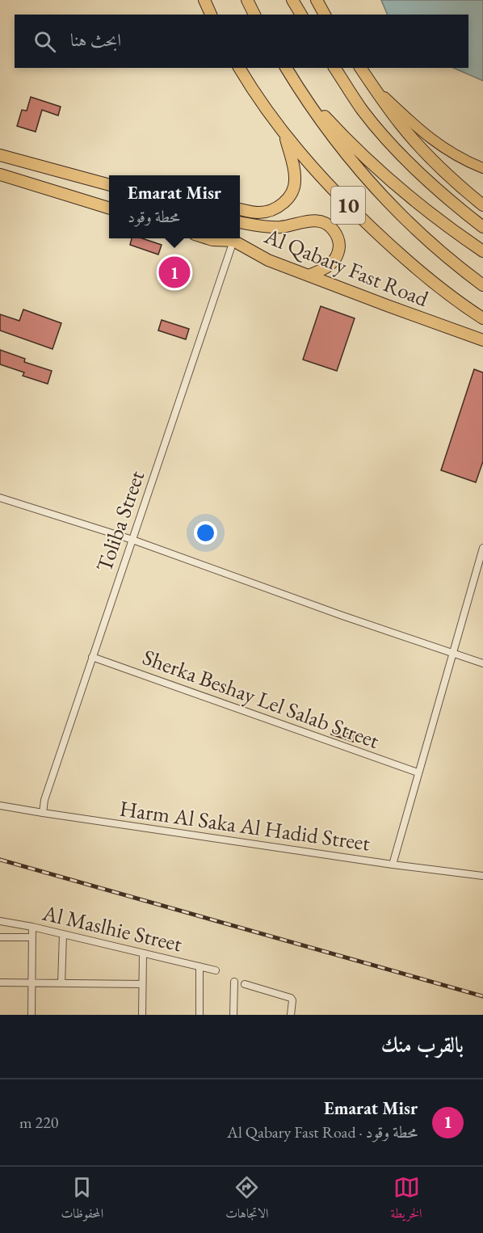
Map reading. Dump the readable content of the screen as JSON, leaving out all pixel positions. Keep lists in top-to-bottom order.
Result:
{
  "streets": {
    "highway": ["10", "Al Qabary Fast Road"],
    "street": [
      "Toliba Street",
      "Sherka Beshay Lel Salab Street",
      "Harm Al Saka Al Hadid Street",
      "Al Maslhie Street"
    ]
  },
  "crossings": [
    ["10", "Al Qabary Fast Road"],
    ["Al Qabary Fast Road", "Toliba Street"],
    ["Toliba Street", "Sherka Beshay Lel Salab Street"],
    ["Toliba Street", "Harm Al Saka Al Hadid Street"]
  ],
  "page": {
    "search": "ابحث هنا",
    "popup": ["Emarat Misr", "محطة وقود"],
    "pins": "1",
    "heading": "بالقرب منك",
    "list": [
      {
        "mark": "1",
        "name": "Emarat Misr",
        "note": "محطة وقود · Al Qabary Fast Road",
        "value": "220 m"
      }
    ],
    "nav": ["الخريطة", "الاتجاهات", "المحفوظات"]
  }
}
